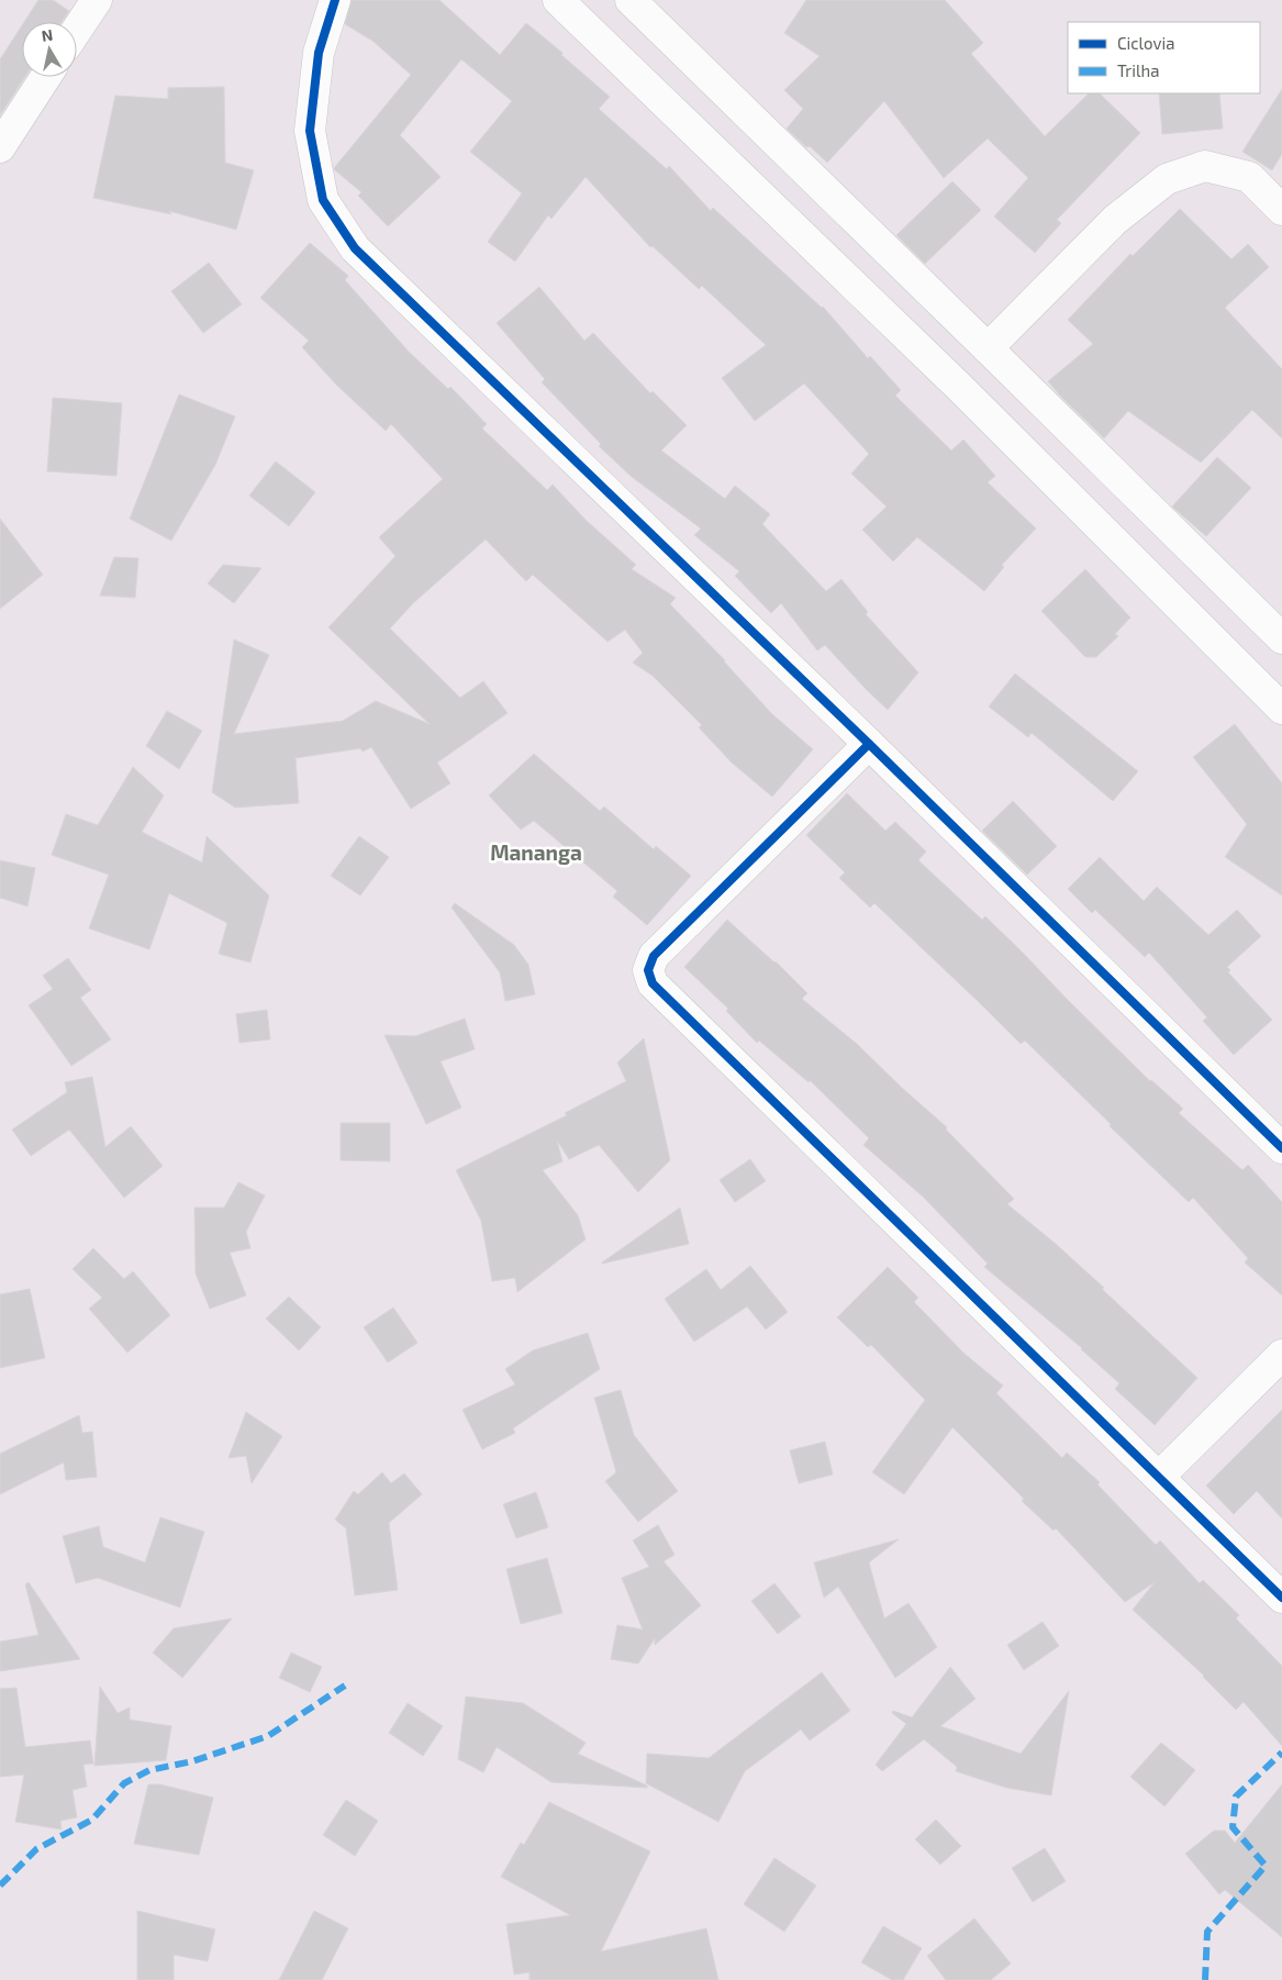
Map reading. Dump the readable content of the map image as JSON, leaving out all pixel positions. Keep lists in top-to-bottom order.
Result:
{
  "districts": ["Mananga"],
  "legend": ["Ciclovia", "Trilha"],
  "north": "top"
}
